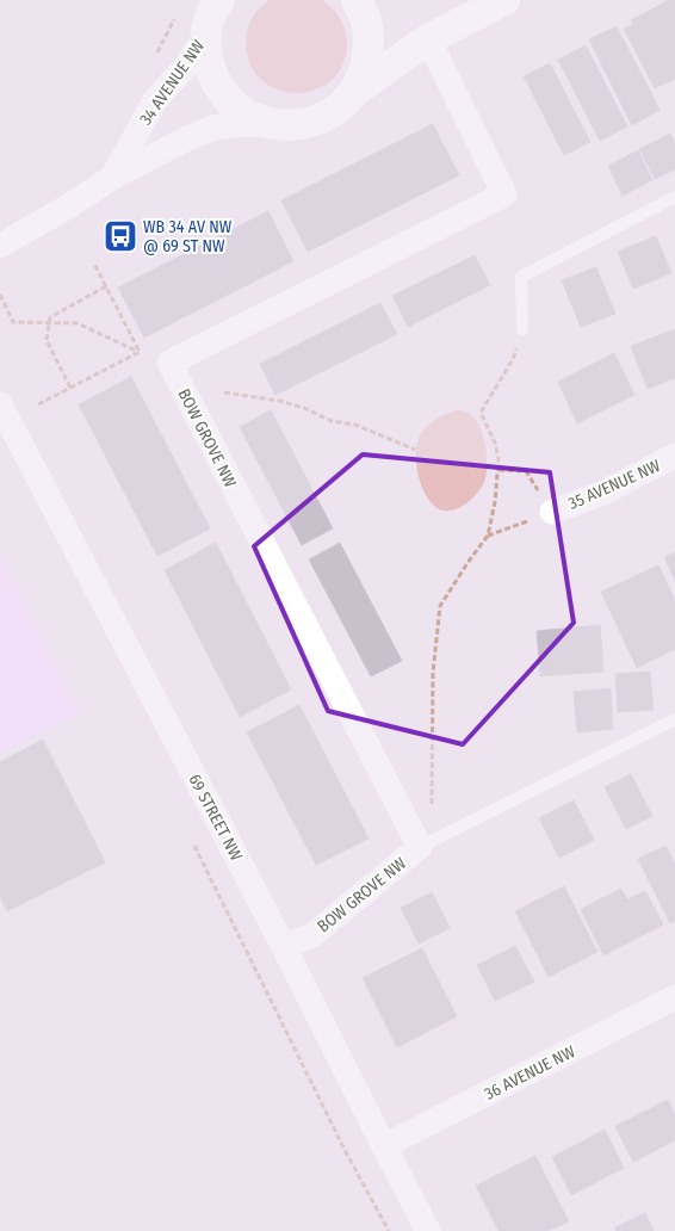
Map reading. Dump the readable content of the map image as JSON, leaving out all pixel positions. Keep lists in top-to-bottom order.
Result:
{
  "streets": {
    "street": [
      "34 AVENUE NW",
      "BOW GROVE NW",
      "35 AVENUE NW",
      "69 STREET NW",
      "36 AVENUE NW"
    ]
  },
  "crossings": [
    ["BOW GROVE NW", "69 STREET NW"],
    ["69 STREET NW", "36 AVENUE NW"]
  ],
  "places": {
    "bus stop": ["WB 34 AV NW @ 69 ST NW"]
  }
}
